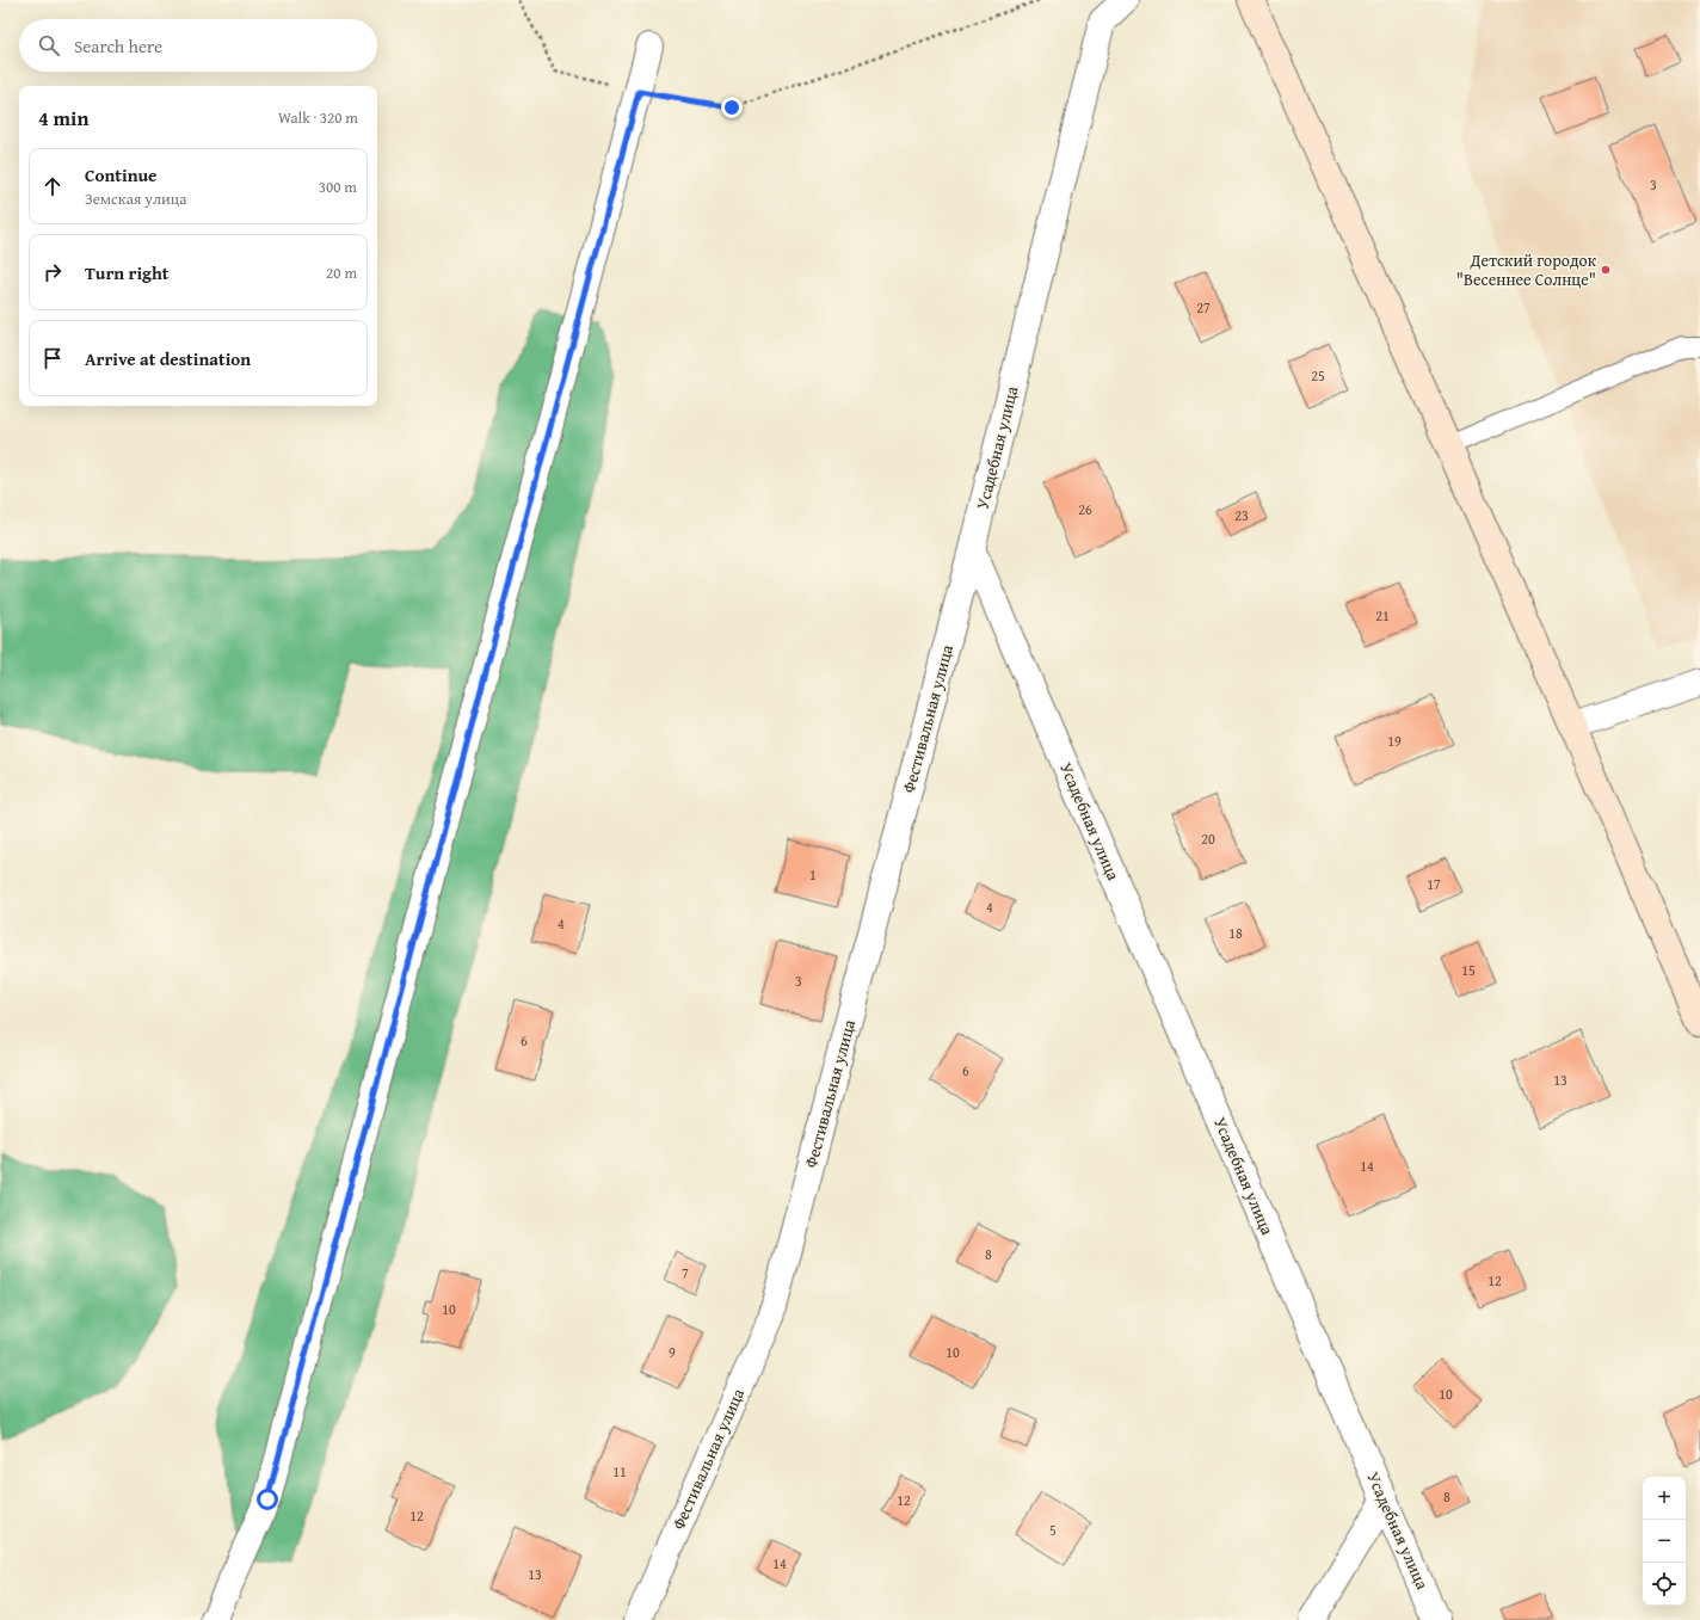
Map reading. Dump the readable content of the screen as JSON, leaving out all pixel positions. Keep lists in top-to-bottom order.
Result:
{
  "streets": {
    "street": ["Усадебная улица", "Фестивальная улица"]
  },
  "crossings": [
    ["Усадебная улица", "Фестивальная улица"]
  ],
  "places": ["Детский городок \"Весеннее Солнце\""],
  "house_numbers": [
    "3",
    "27",
    "25",
    "26",
    "23",
    "21",
    "19",
    "20",
    "1",
    "17",
    "4",
    "4",
    "18",
    "15",
    "3",
    "6",
    "6",
    "13",
    "14",
    "8",
    "7",
    "12",
    "10",
    "9",
    "10",
    "10",
    "11",
    "8",
    "12",
    "12",
    "5",
    "14",
    "13"
  ],
  "page": {
    "search": "Search here",
    "heading": ["4 min", "Walk · 320 m"],
    "list": [
      ["Continue", "Земская улица", "300 m"],
      ["Turn right", "20 m"],
      "Arrive at destination"
    ],
    "map_buttons": ["+", "−"]
  }
}
